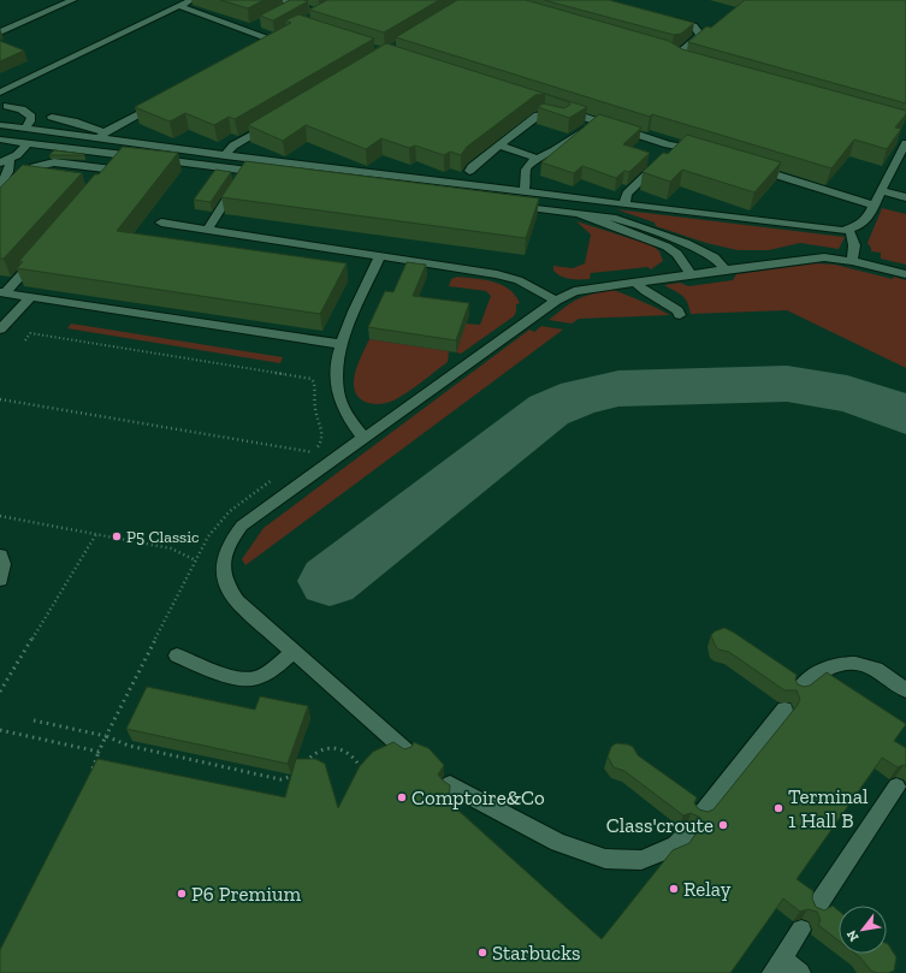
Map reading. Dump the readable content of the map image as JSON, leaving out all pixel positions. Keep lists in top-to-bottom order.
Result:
{
  "places": [
    "P5 Classic",
    "Comptoire&Co",
    "Terminal 1 Hall B",
    "Class'croute",
    "Relay",
    "P6 Premium",
    "Starbucks"
  ],
  "north": "bottom left"
}
